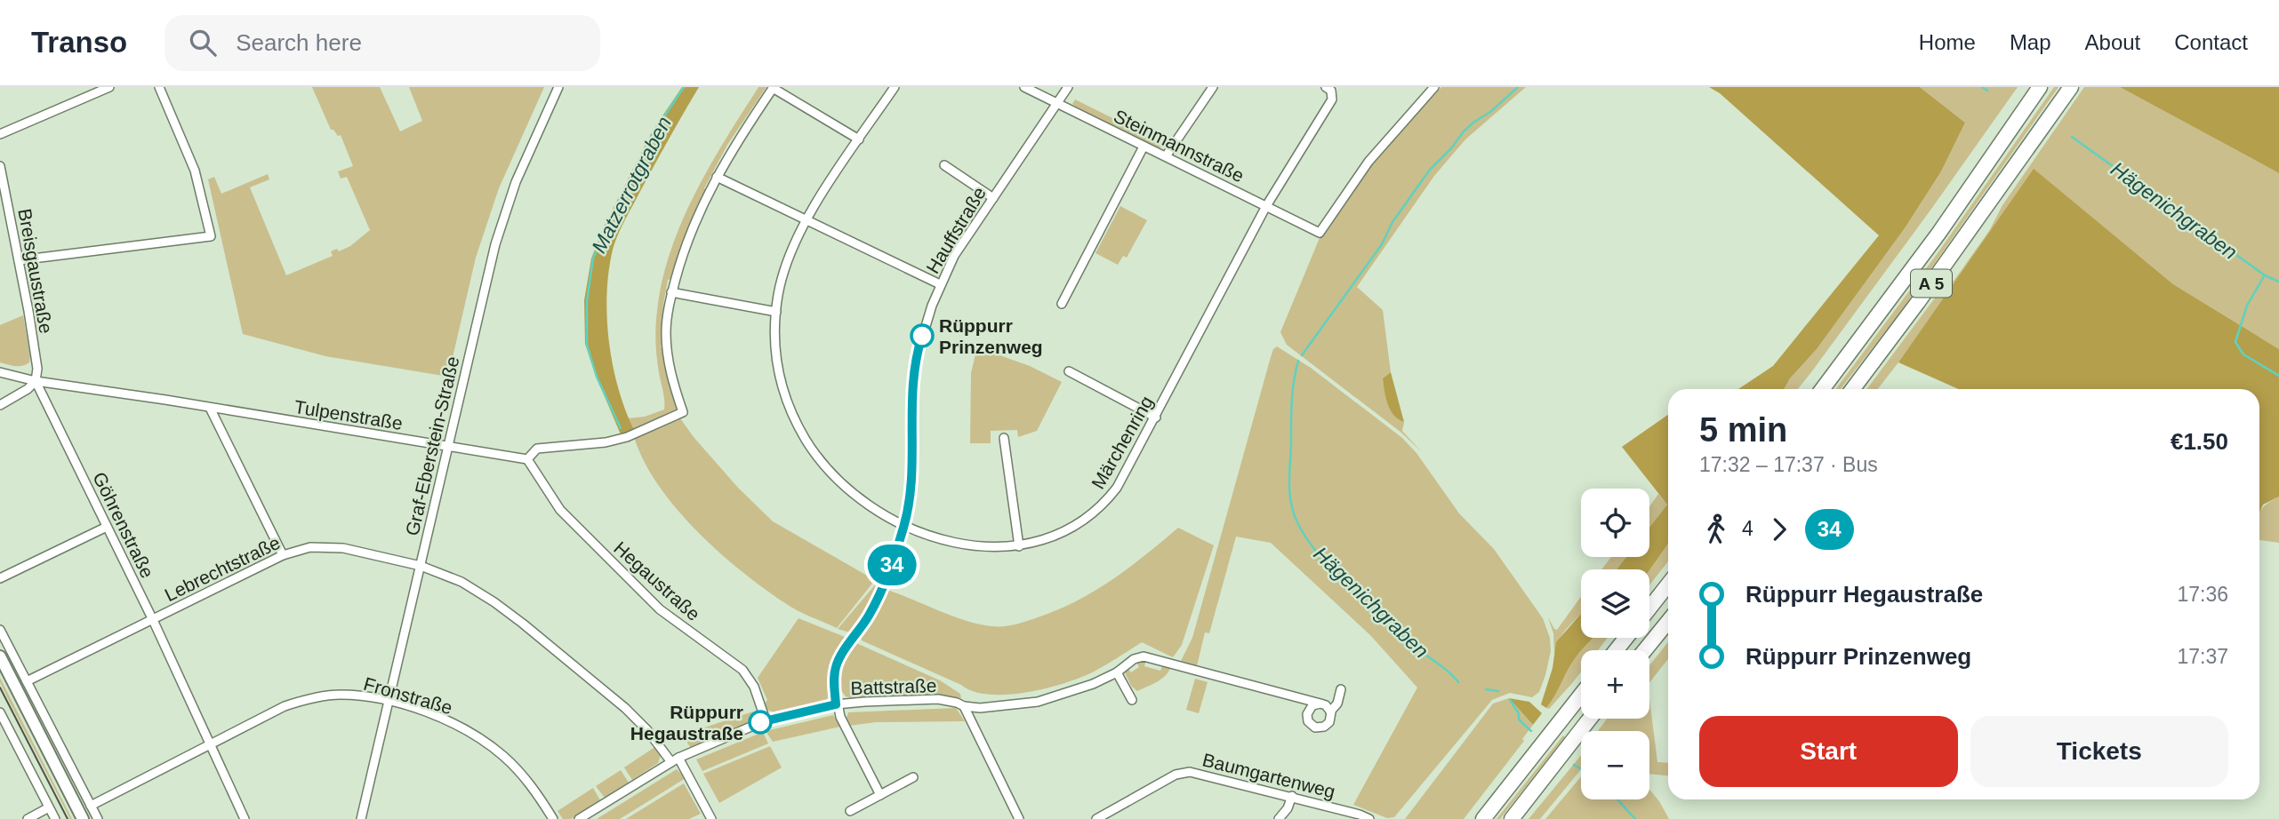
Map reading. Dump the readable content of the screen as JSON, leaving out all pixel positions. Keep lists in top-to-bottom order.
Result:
{
  "streets": {
    "highway": ["A 5"],
    "street": [
      "Steinmannstraße",
      "Hauffstraße",
      "Breisgaustraße",
      "Tulpenstraße",
      "Märchenring",
      "Graf-Eberstein-Straße",
      "Göhrenstraße",
      "Lebrechtstraße",
      "Hegaustraße",
      "Battstraße",
      "Fronstraße",
      "Baumgartenweg"
    ]
  },
  "crossings": [
    ["Steinmannstraße", "Hauffstraße"],
    ["Steinmannstraße", "Märchenring"],
    ["Hauffstraße", "Märchenring"],
    ["Hauffstraße", "Battstraße"],
    ["Breisgaustraße", "Tulpenstraße"],
    ["Breisgaustraße", "Göhrenstraße"],
    ["Tulpenstraße", "Graf-Eberstein-Straße"],
    ["Tulpenstraße", "Göhrenstraße"],
    ["Tulpenstraße", "Hegaustraße"],
    ["Graf-Eberstein-Straße", "Lebrechtstraße"],
    ["Graf-Eberstein-Straße", "Fronstraße"],
    ["Göhrenstraße", "Lebrechtstraße"],
    ["Göhrenstraße", "Fronstraße"],
    ["Lebrechtstraße", "Battstraße"],
    ["Hegaustraße", "Battstraße"]
  ],
  "water": ["Matzerrotgraben", "Hägenichgraben"],
  "places": ["Rüppurr Prinzenweg", "Rüppurr Hegaustraße"],
  "lines": ["bus line 34"],
  "page": {
    "header": "Transo",
    "search": "Search here",
    "nav": [
      "Home",
      "Map",
      "About",
      "Contact"
    ],
    "on_map": "34",
    "heading": ["5 min", "17:32 – 17:37 · Bus", "€1.50"],
    "map_buttons": ["+", "−"],
    "legs": ["4", "34"],
    "list": [
      {
        "name": "Rüppurr Hegaustraße",
        "value": "17:36"
      },
      {
        "name": "Rüppurr Prinzenweg",
        "value": "17:37"
      }
    ],
    "buttons": ["Start", "Tickets"]
  }
}
